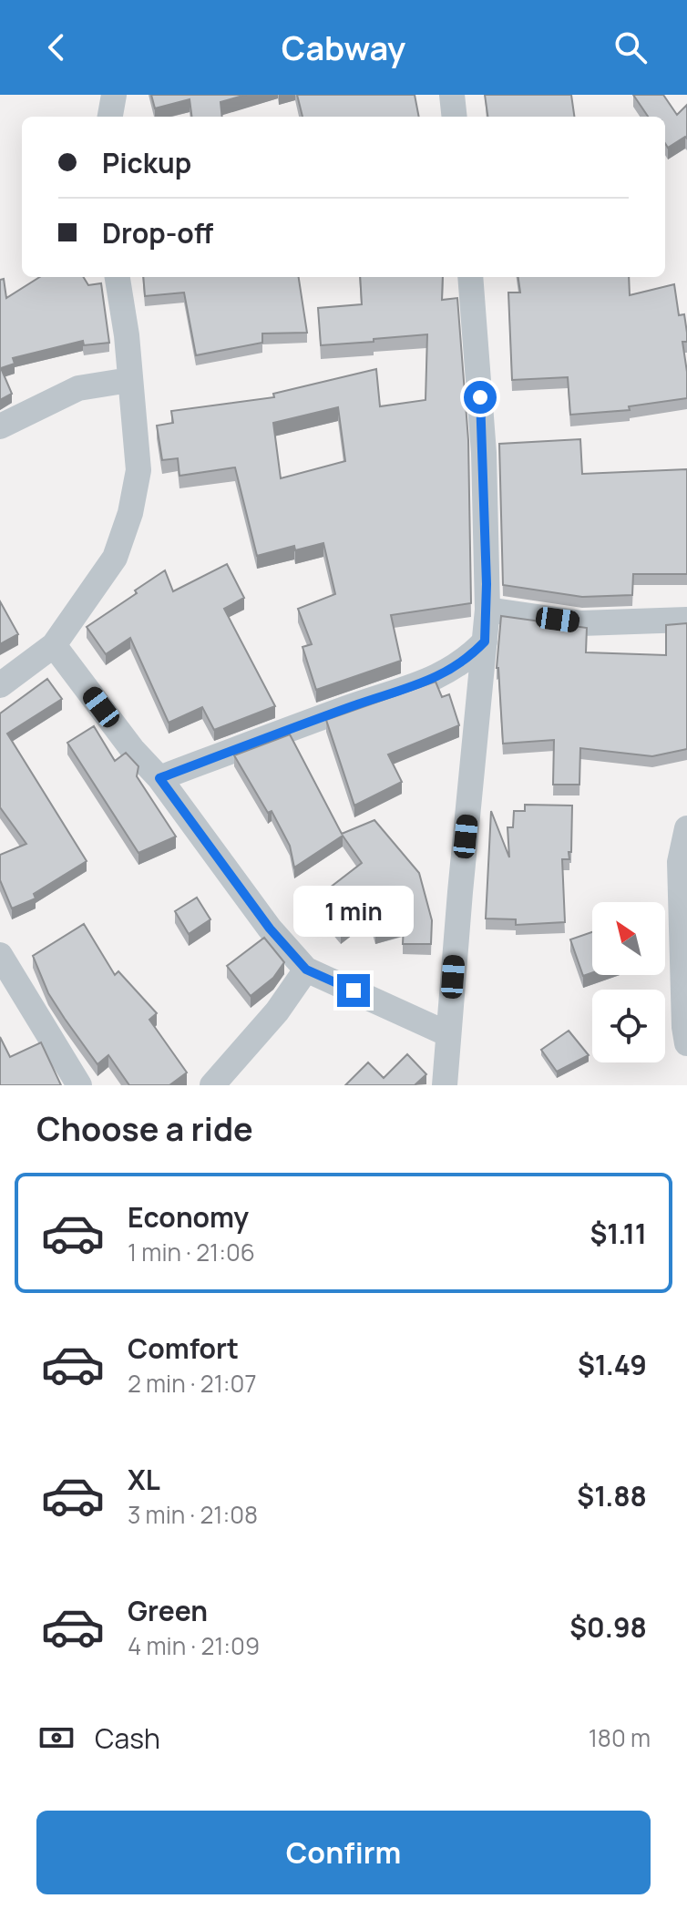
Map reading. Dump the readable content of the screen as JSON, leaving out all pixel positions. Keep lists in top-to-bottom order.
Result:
{
  "north": "top left",
  "page": {
    "header": "Cabway",
    "banner": ["Pickup", "Drop-off"],
    "bubble": "1 min",
    "heading": "Choose a ride",
    "list": [
      {
        "name": "Economy",
        "note": "1 min · 21:06",
        "value": "$1.11"
      },
      {
        "name": "Comfort",
        "note": "2 min · 21:07",
        "value": "$1.49"
      },
      {
        "name": "XL",
        "note": "3 min · 21:08",
        "value": "$1.88"
      },
      {
        "name": "Green",
        "note": "4 min · 21:09",
        "value": "$0.98"
      }
    ],
    "pay": ["Cash", "180 m"],
    "buttons": "Confirm"
  }
}
